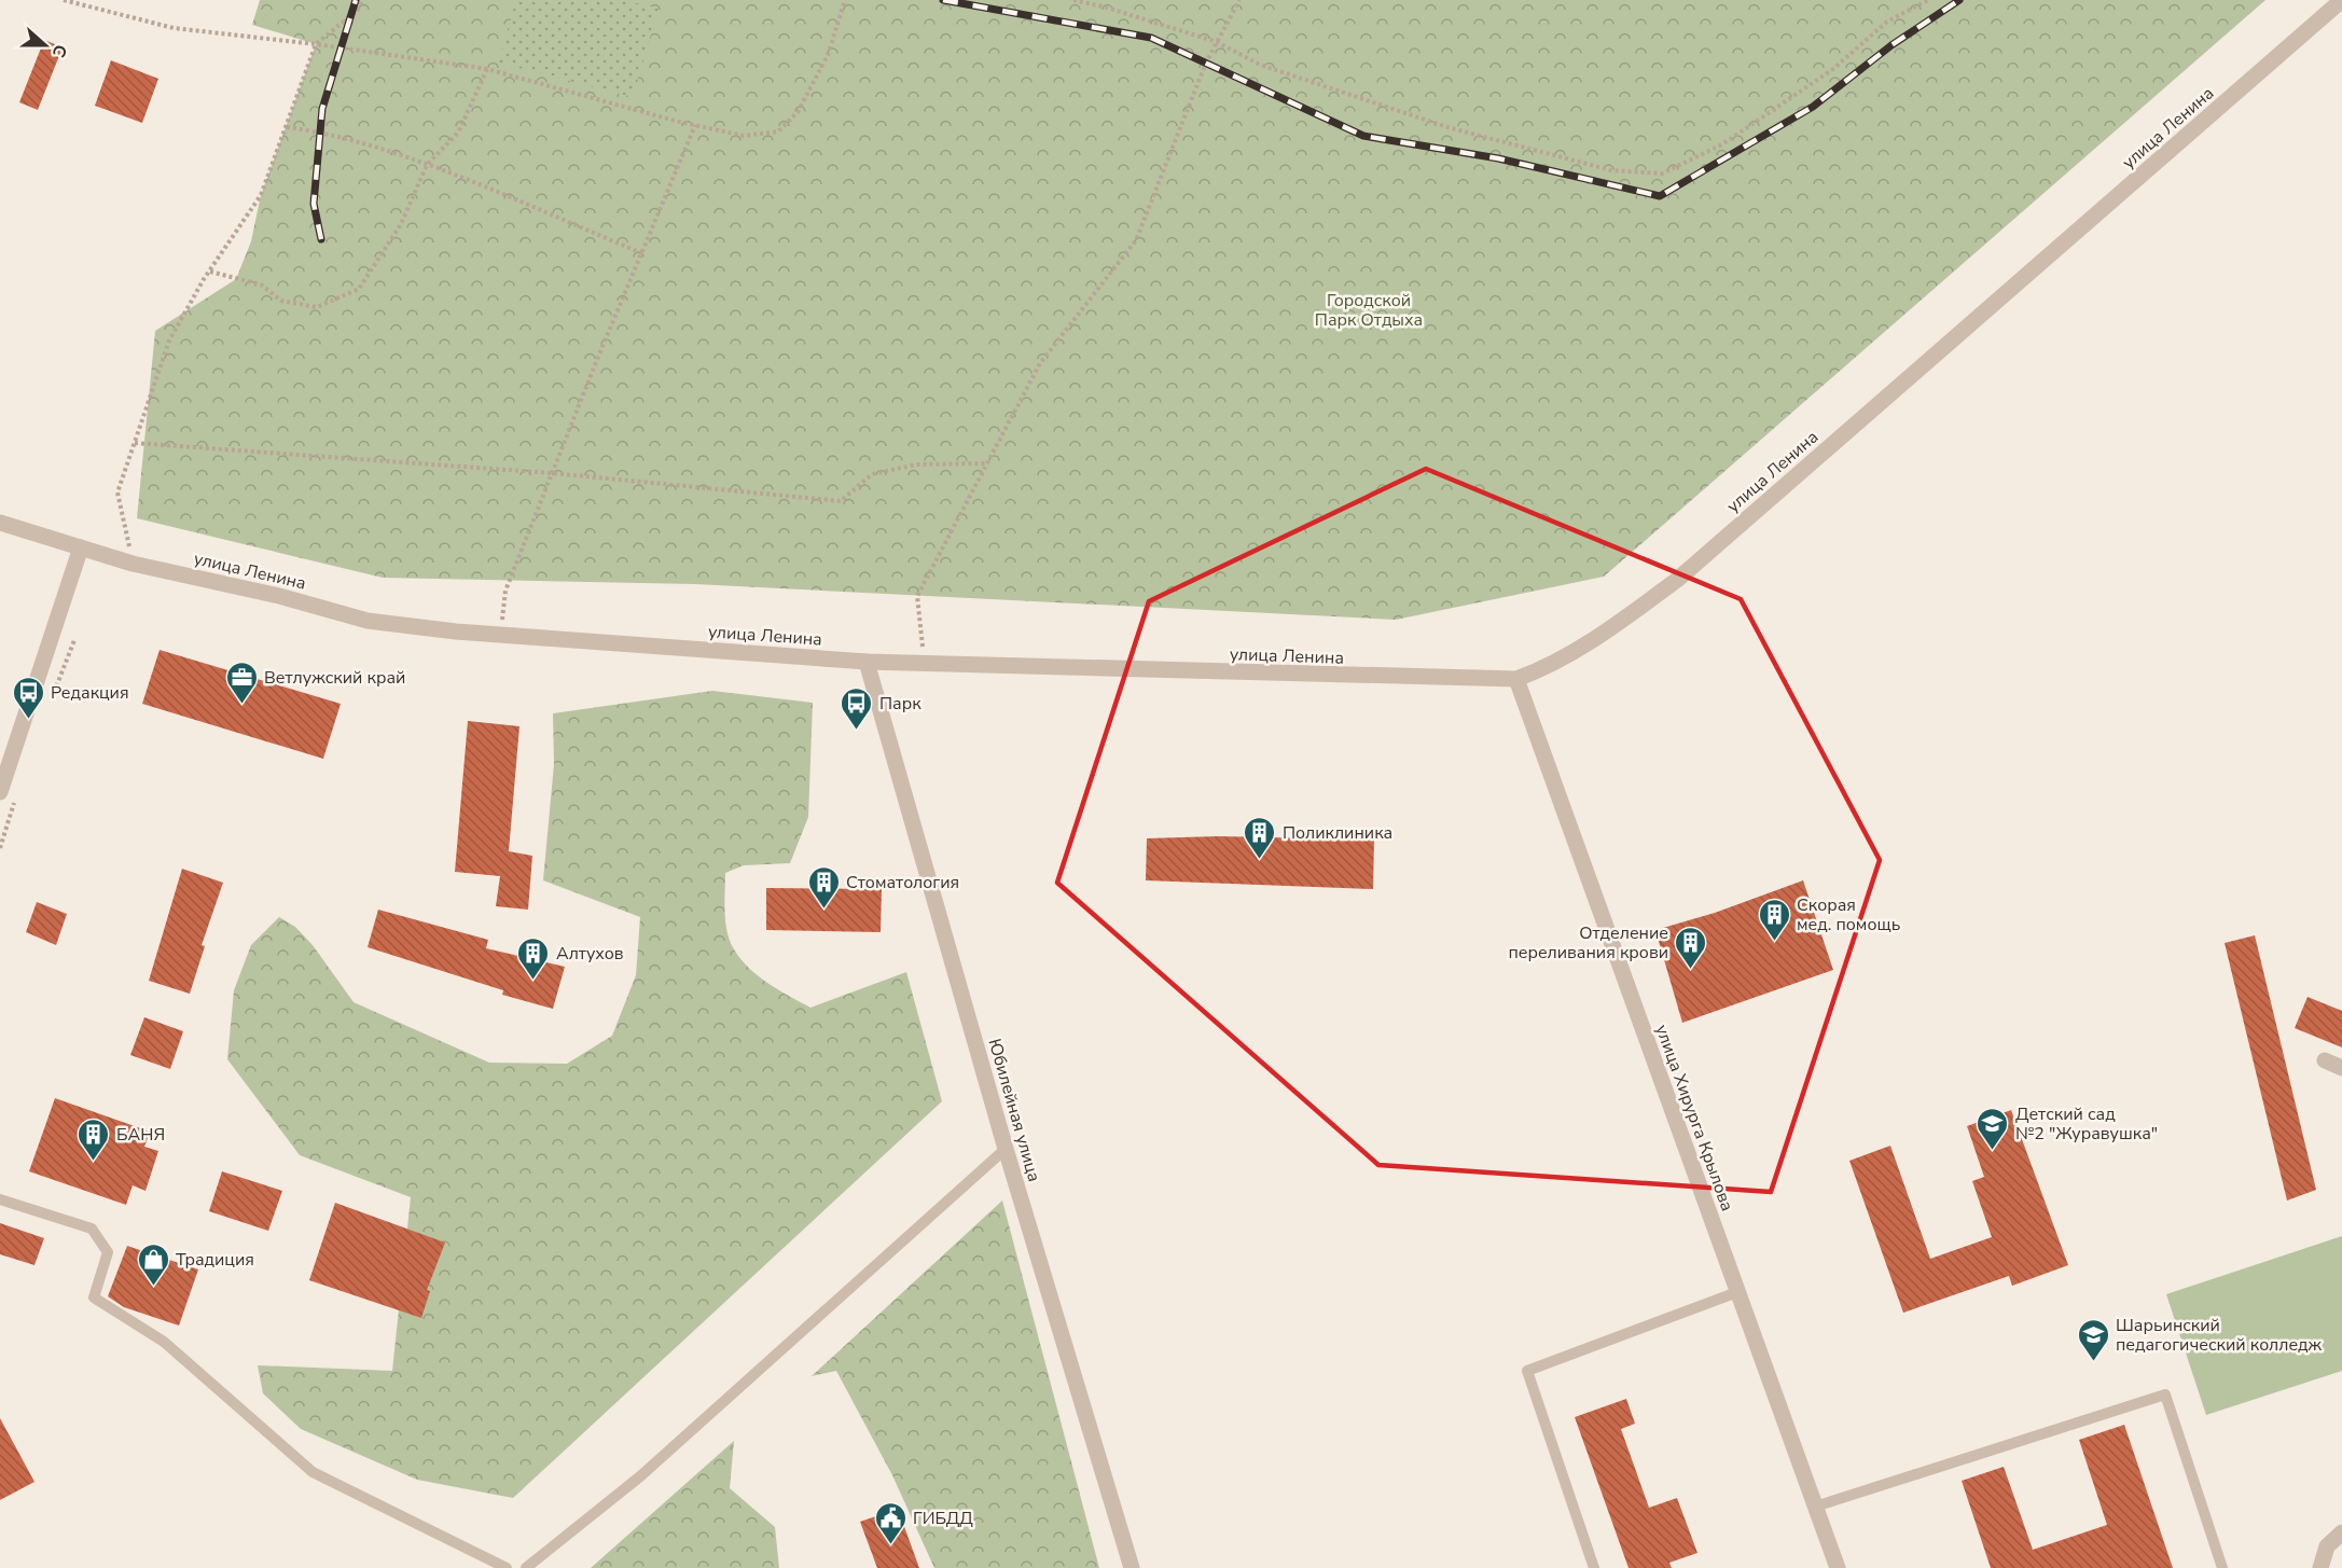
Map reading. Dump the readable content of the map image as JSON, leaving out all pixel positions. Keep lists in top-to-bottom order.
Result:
{
  "streets": {
    "street": ["улица Ленина", "Юбилейная улица", "улица Хирурга Крылова"]
  },
  "crossings": [
    ["улица Ленина", "Юбилейная улица"],
    ["улица Ленина", "улица Хирурга Крылова"]
  ],
  "parks": ["Городской Парк Отдыха"],
  "places": {
    "office": ["Ветлужский край"],
    "bus stop": ["Редакция", "Парк"],
    "building": [
      "Поликлиника",
      "Стоматология",
      "Скорая мед. помощь",
      "Отделение переливания крови",
      "Алтухов",
      "БАНЯ"
    ],
    "school or university": ["Детский сад №2 \"Журавушка\"", "Шарьинский педагогический колледж"],
    "shop": ["Традиция"],
    "public building": ["ГИБДД"]
  },
  "north": "right"
}
